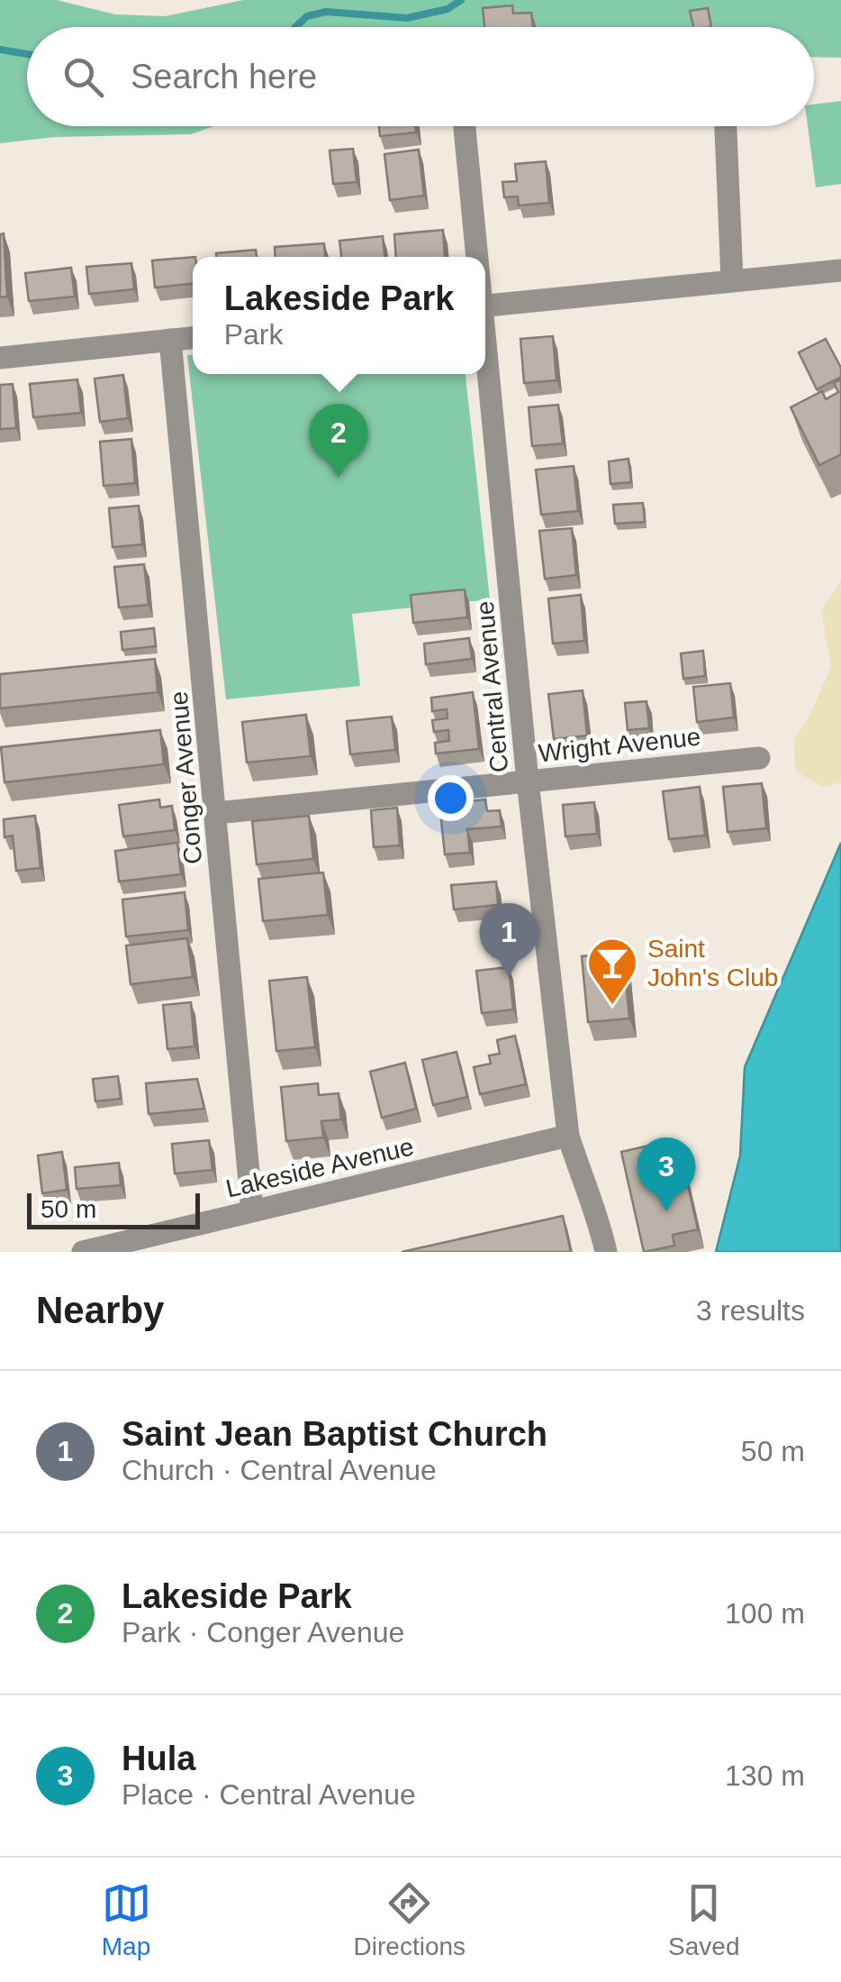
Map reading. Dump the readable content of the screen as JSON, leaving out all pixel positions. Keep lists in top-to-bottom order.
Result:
{
  "streets": {
    "street": [
      "Central Avenue",
      "Wright Avenue",
      "Conger Avenue",
      "Lakeside Avenue"
    ]
  },
  "crossings": [
    ["Central Avenue", "Wright Avenue"],
    ["Central Avenue", "Lakeside Avenue"],
    ["Wright Avenue", "Conger Avenue"],
    ["Conger Avenue", "Lakeside Avenue"]
  ],
  "places": {
    "bar": ["Saint John's Club"]
  },
  "scale_bar": "50 m",
  "page": {
    "search": "Search here",
    "popup": ["Lakeside Park", "Park"],
    "pins": ["2", "1", "3"],
    "scale": "50 m",
    "heading": ["Nearby", "3 results"],
    "list": [
      {
        "mark": "1",
        "name": "Saint Jean Baptist Church",
        "note": "Church · Central Avenue",
        "value": "50 m"
      },
      {
        "mark": "2",
        "name": "Lakeside Park",
        "note": "Park · Conger Avenue",
        "value": "100 m"
      },
      {
        "mark": "3",
        "name": "Hula",
        "note": "Place · Central Avenue",
        "value": "130 m"
      }
    ],
    "nav": ["Map", "Directions", "Saved"]
  }
}
